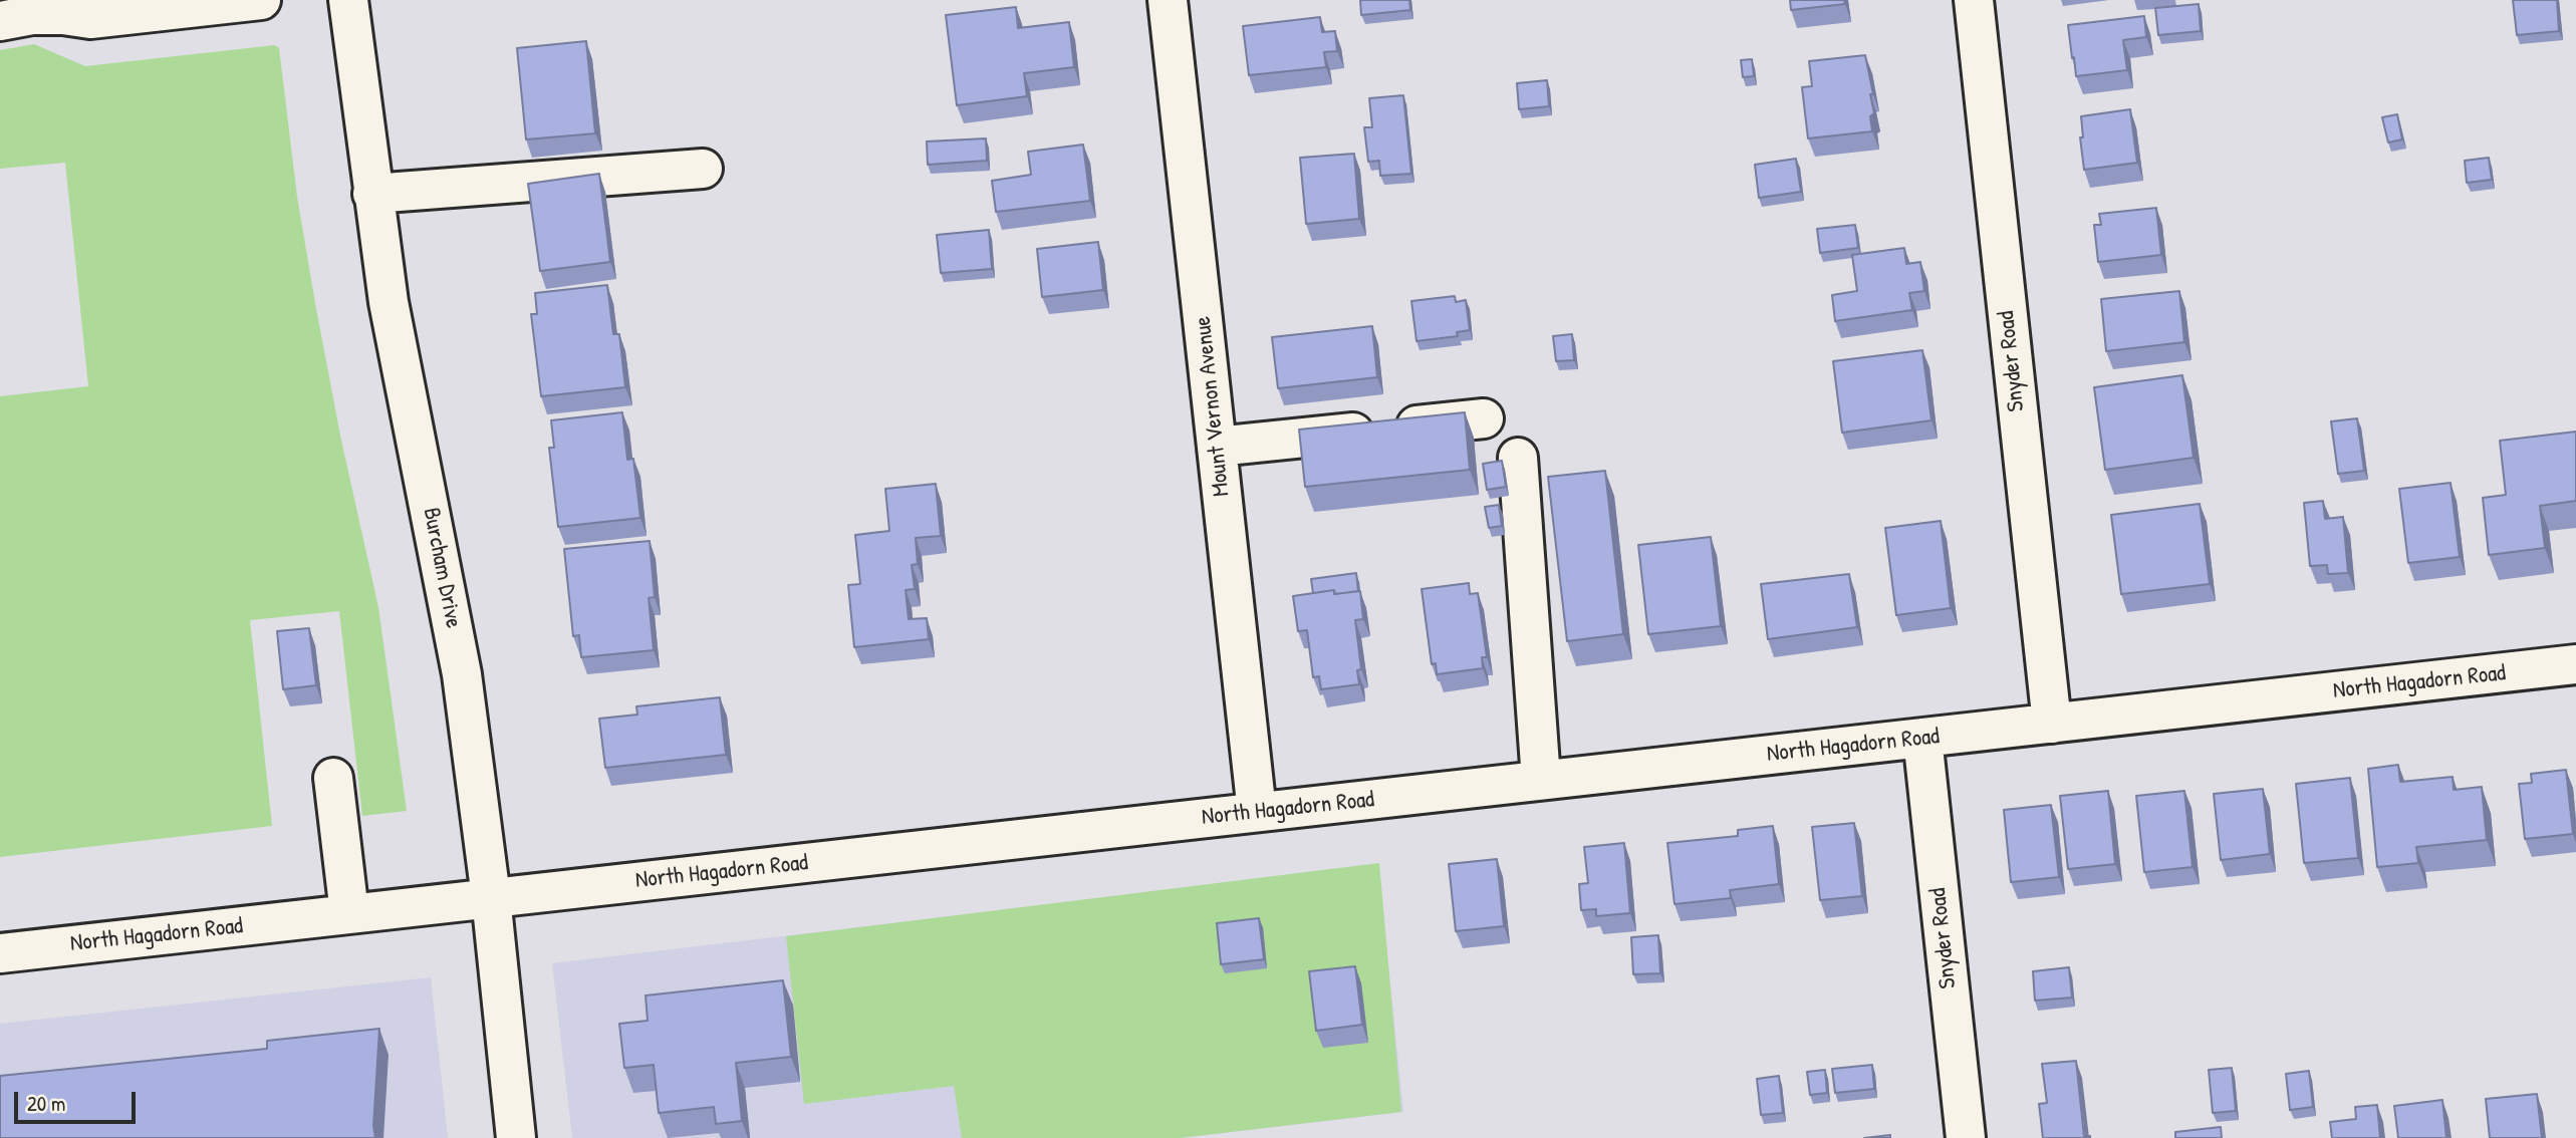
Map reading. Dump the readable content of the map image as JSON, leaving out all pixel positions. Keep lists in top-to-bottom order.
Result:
{
  "streets": {
    "street": [
      "Snyder Road",
      "Mount Vernon Avenue",
      "Burcham Drive",
      "North Hagadorn Road"
    ]
  },
  "crossings": [
    ["Snyder Road", "North Hagadorn Road"],
    ["Mount Vernon Avenue", "North Hagadorn Road"],
    ["Burcham Drive", "North Hagadorn Road"]
  ],
  "scale_bar": "20 m"
}
